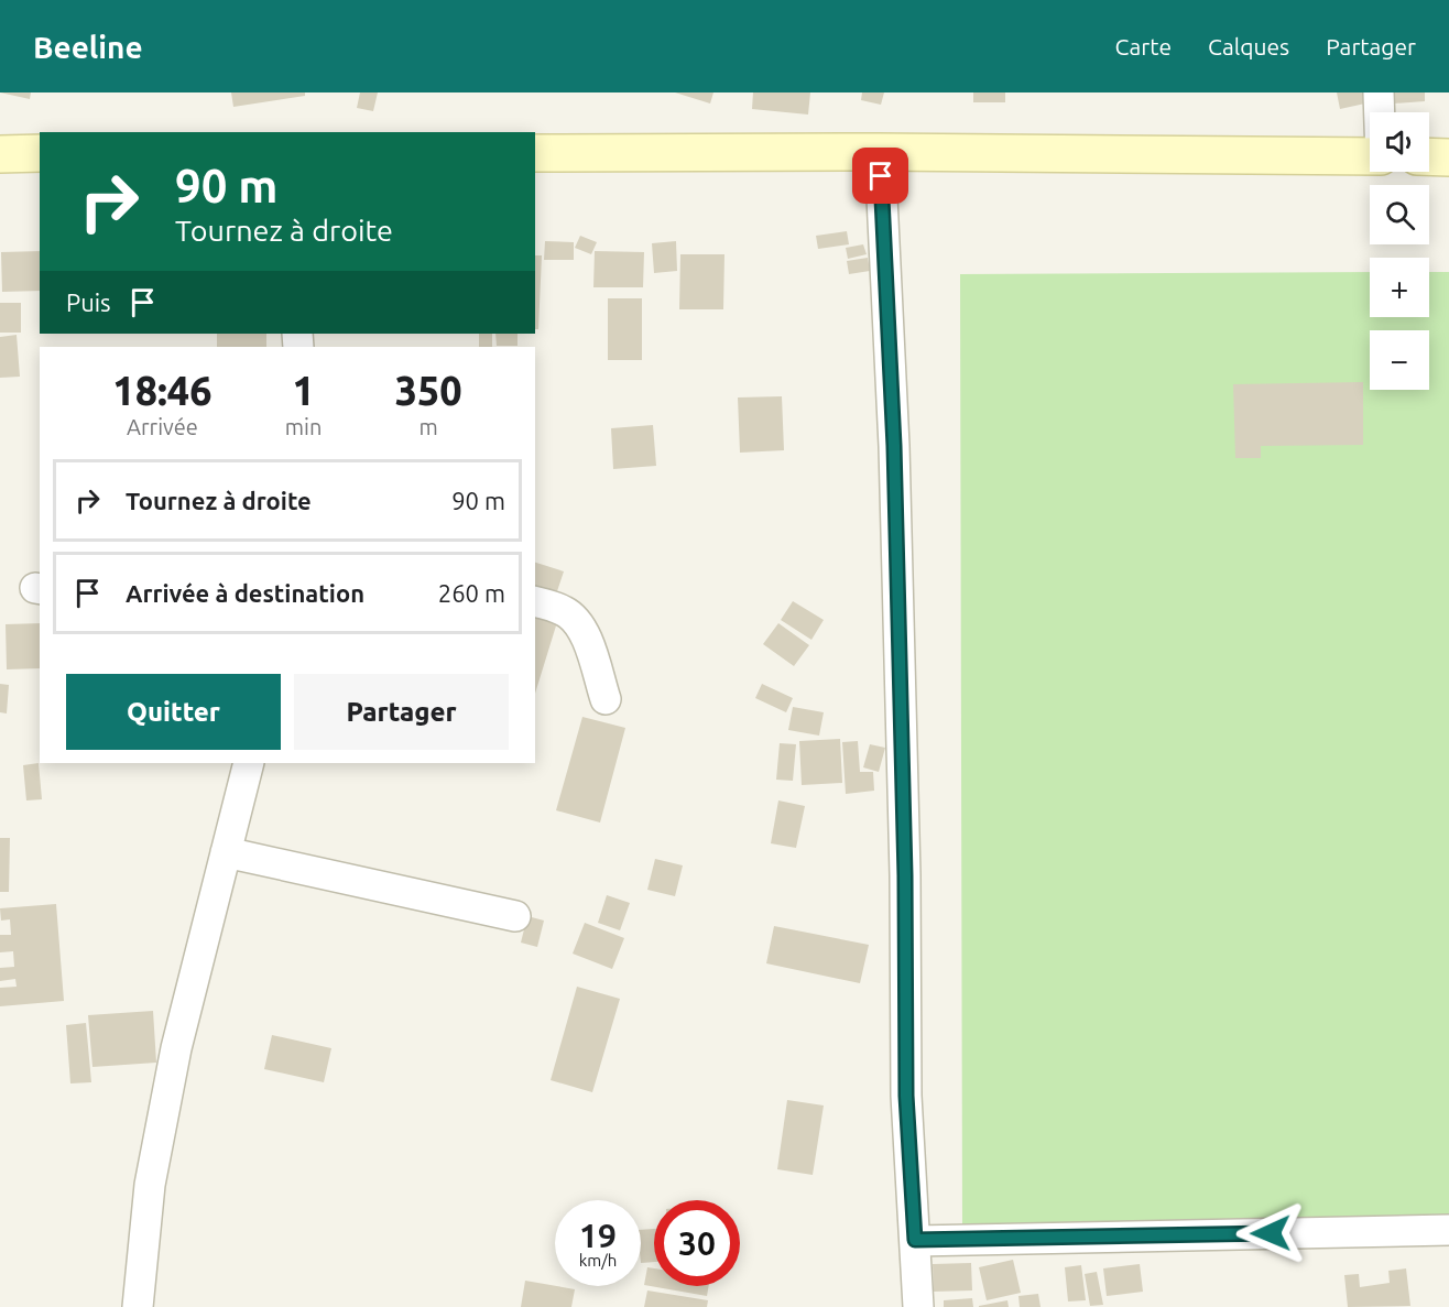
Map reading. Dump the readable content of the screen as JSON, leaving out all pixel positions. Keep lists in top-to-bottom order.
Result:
{
  "page": {
    "header": "Beeline",
    "nav": ["Carte", "Calques", "Partager"],
    "map_buttons": ["+", "−"],
    "turn": ["90 m", "Tournez à droite"],
    "then": "Puis",
    "eta": [
      "18:46",
      "Arrivée",
      "1",
      "min",
      "350",
      "m"
    ],
    "list": [
      {
        "name": "Tournez à droite",
        "value": "90 m"
      },
      {
        "name": "Arrivée à destination",
        "value": "260 m"
      }
    ],
    "buttons": ["Quitter", "Partager"],
    "speed": "19 km/h",
    "limit": "30"
  }
}
